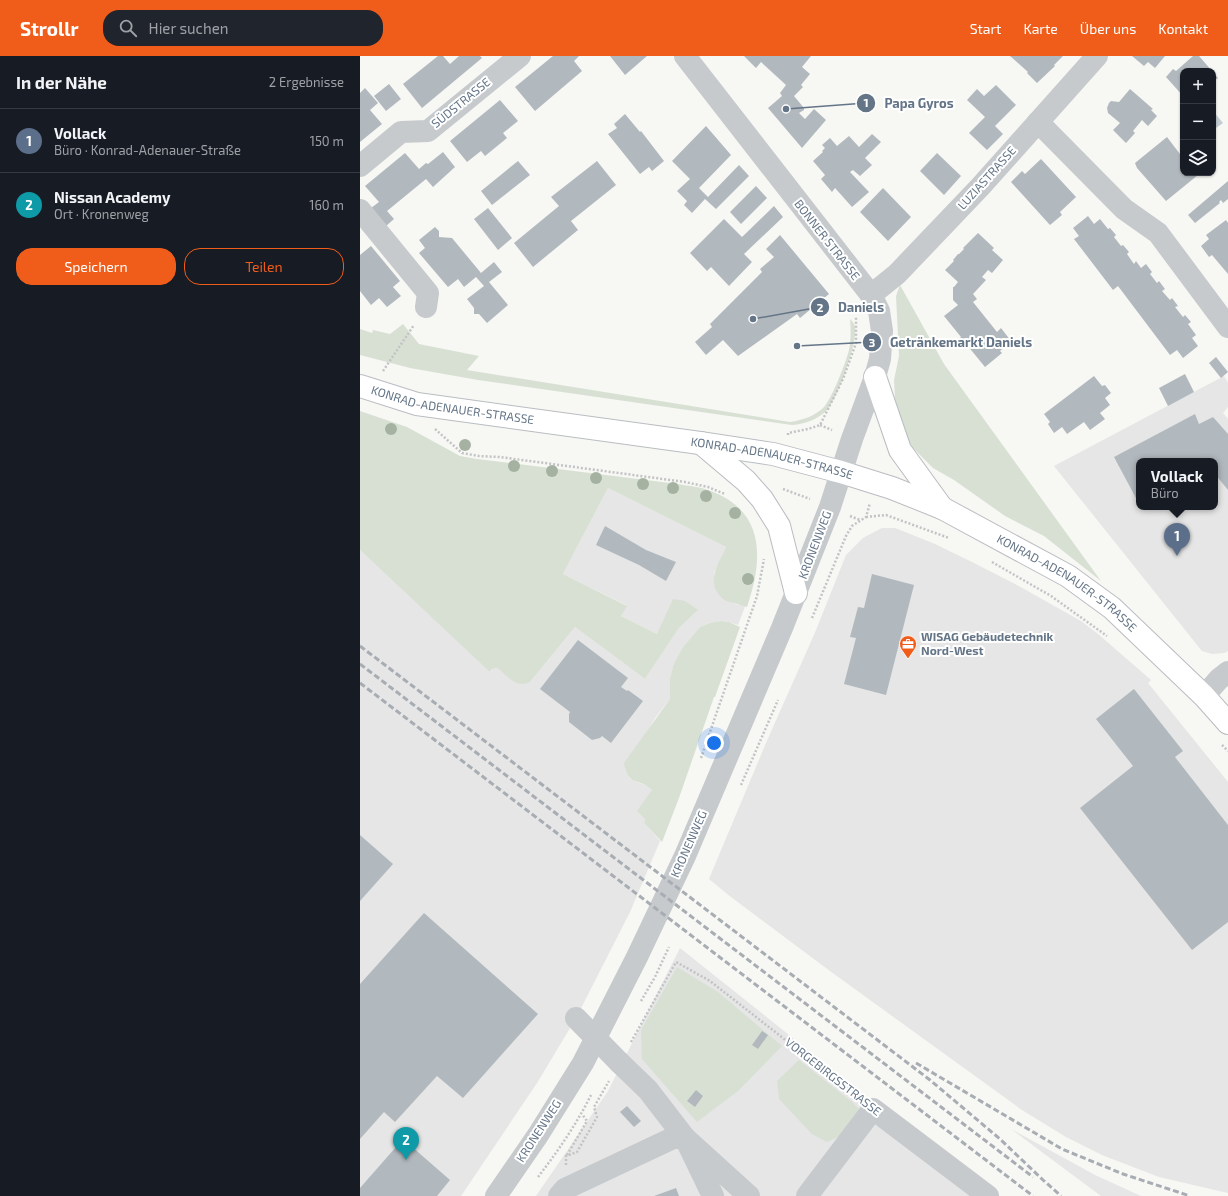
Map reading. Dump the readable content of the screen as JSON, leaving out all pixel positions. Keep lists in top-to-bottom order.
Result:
{
  "streets": {
    "main road": ["KONRAD-ADENAUER-STRASSE"],
    "street": [
      "SÜDSTRASSE",
      "LUZIASTRASSE",
      "BONNER STRASSE",
      "KRONENWEG",
      "VORGEBIRGSSTRASSE"
    ]
  },
  "crossings": [
    ["LUZIASTRASSE", "BONNER STRASSE"],
    ["BONNER STRASSE", "KONRAD-ADENAUER-STRASSE"],
    ["BONNER STRASSE", "KRONENWEG"],
    ["KONRAD-ADENAUER-STRASSE", "KRONENWEG"]
  ],
  "places": {
    "other": ["Papa Gyros", "Daniels", "Getränkemarkt Daniels"],
    "office": ["WISAG Gebäudetechnik Nord-West"]
  },
  "page": {
    "header": "Strollr",
    "search": "Hier suchen",
    "nav": [
      "Start",
      "Karte",
      "Über uns",
      "Kontakt"
    ],
    "heading": ["In der Nähe", "2 Ergebnisse"],
    "map_buttons": ["+", "−"],
    "list": [
      {
        "mark": "1",
        "name": "Vollack",
        "note": "Büro · Konrad-Adenauer-Straße",
        "value": "150 m"
      },
      {
        "mark": "2",
        "name": "Nissan Academy",
        "note": "Ort · Kronenweg",
        "value": "160 m"
      }
    ],
    "buttons": ["Speichern", "Teilen"],
    "popup": ["Vollack", "Büro"],
    "pins": ["1", "2"]
  }
}
